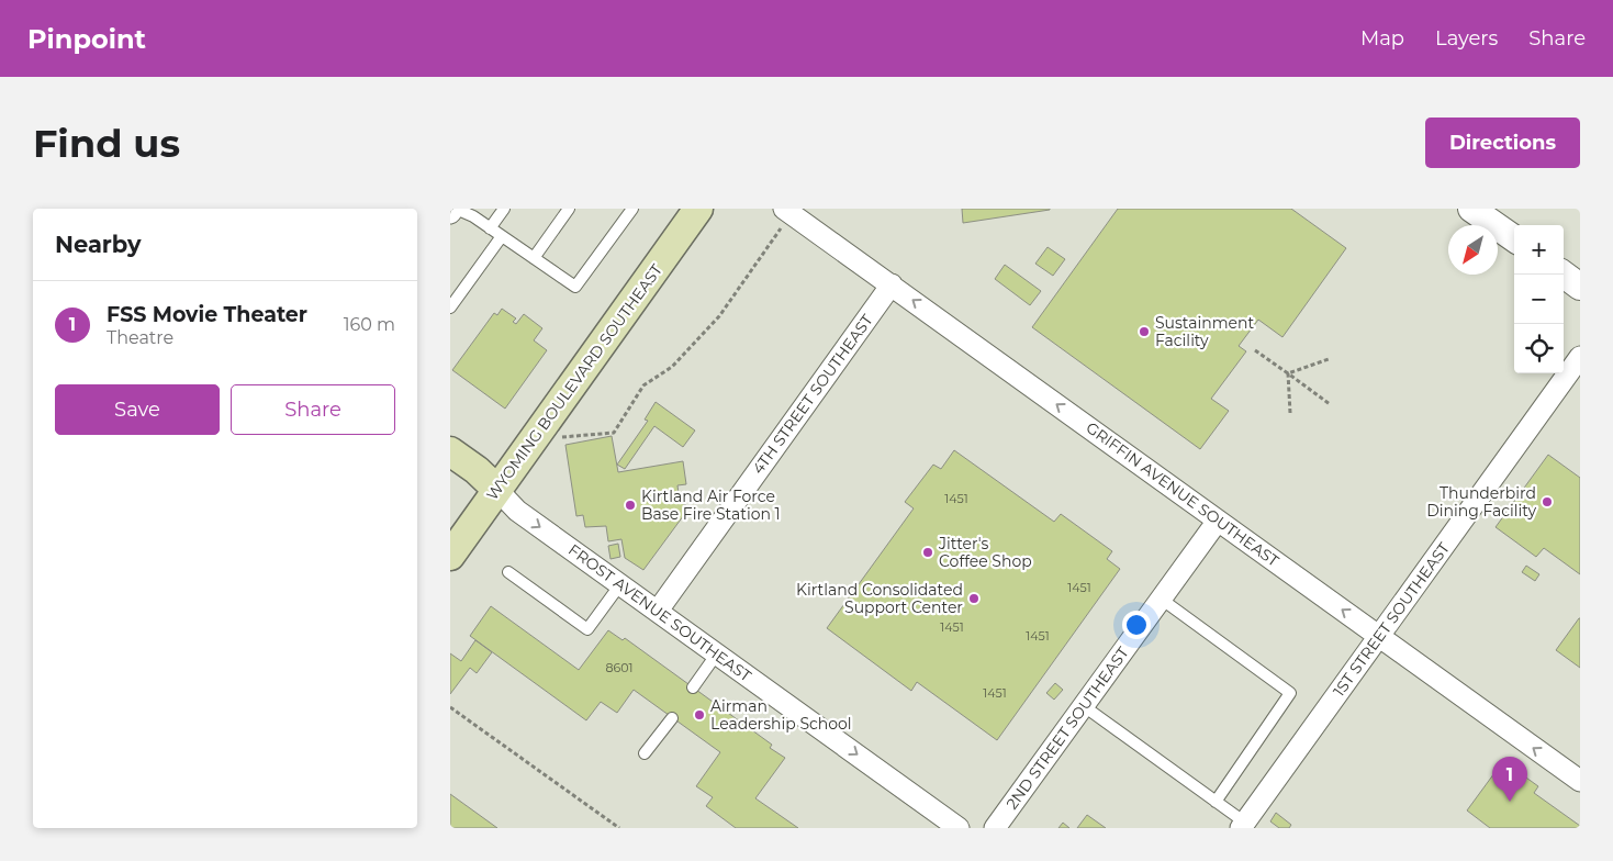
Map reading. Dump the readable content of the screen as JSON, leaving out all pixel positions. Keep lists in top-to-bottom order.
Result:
{
  "streets": {
    "main road": ["WYOMING BOULEVARD SOUTHEAST"],
    "street": [
      "4TH STREET SOUTHEAST",
      "GRIFFIN AVENUE SOUTHEAST",
      "FROST AVENUE SOUTHEAST",
      "1ST STREET SOUTHEAST",
      "2ND STREET SOUTHEAST"
    ]
  },
  "crossings": [
    ["WYOMING BOULEVARD SOUTHEAST", "FROST AVENUE SOUTHEAST"],
    ["4TH STREET SOUTHEAST", "GRIFFIN AVENUE SOUTHEAST"],
    ["4TH STREET SOUTHEAST", "FROST AVENUE SOUTHEAST"],
    ["GRIFFIN AVENUE SOUTHEAST", "1ST STREET SOUTHEAST"],
    ["GRIFFIN AVENUE SOUTHEAST", "2ND STREET SOUTHEAST"]
  ],
  "one_way": ["GRIFFIN AVENUE SOUTHEAST", "FROST AVENUE SOUTHEAST"],
  "places": [
    "Sustainment Facility",
    "Thunderbird Dining Facility",
    "Kirtland Air Force Base Fire Station 1",
    "Jitter's Coffee Shop",
    "Kirtland Consolidated Support Center",
    "Airman Leadership School"
  ],
  "house_numbers": [
    "1451",
    "1451",
    "1451",
    "1451",
    "8601",
    "1451"
  ],
  "north": "bottom left",
  "page": {
    "header": "Pinpoint",
    "nav": ["Map", "Layers", "Share"],
    "buttons": [
      "Directions",
      ["Save", "Share"]
    ],
    "title": "Find us",
    "heading": "Nearby",
    "map_buttons": ["+", "−"],
    "list": [
      {
        "mark": "1",
        "name": "FSS Movie Theater",
        "note": "Theatre",
        "value": "160 m"
      }
    ],
    "pins": "1"
  }
}
